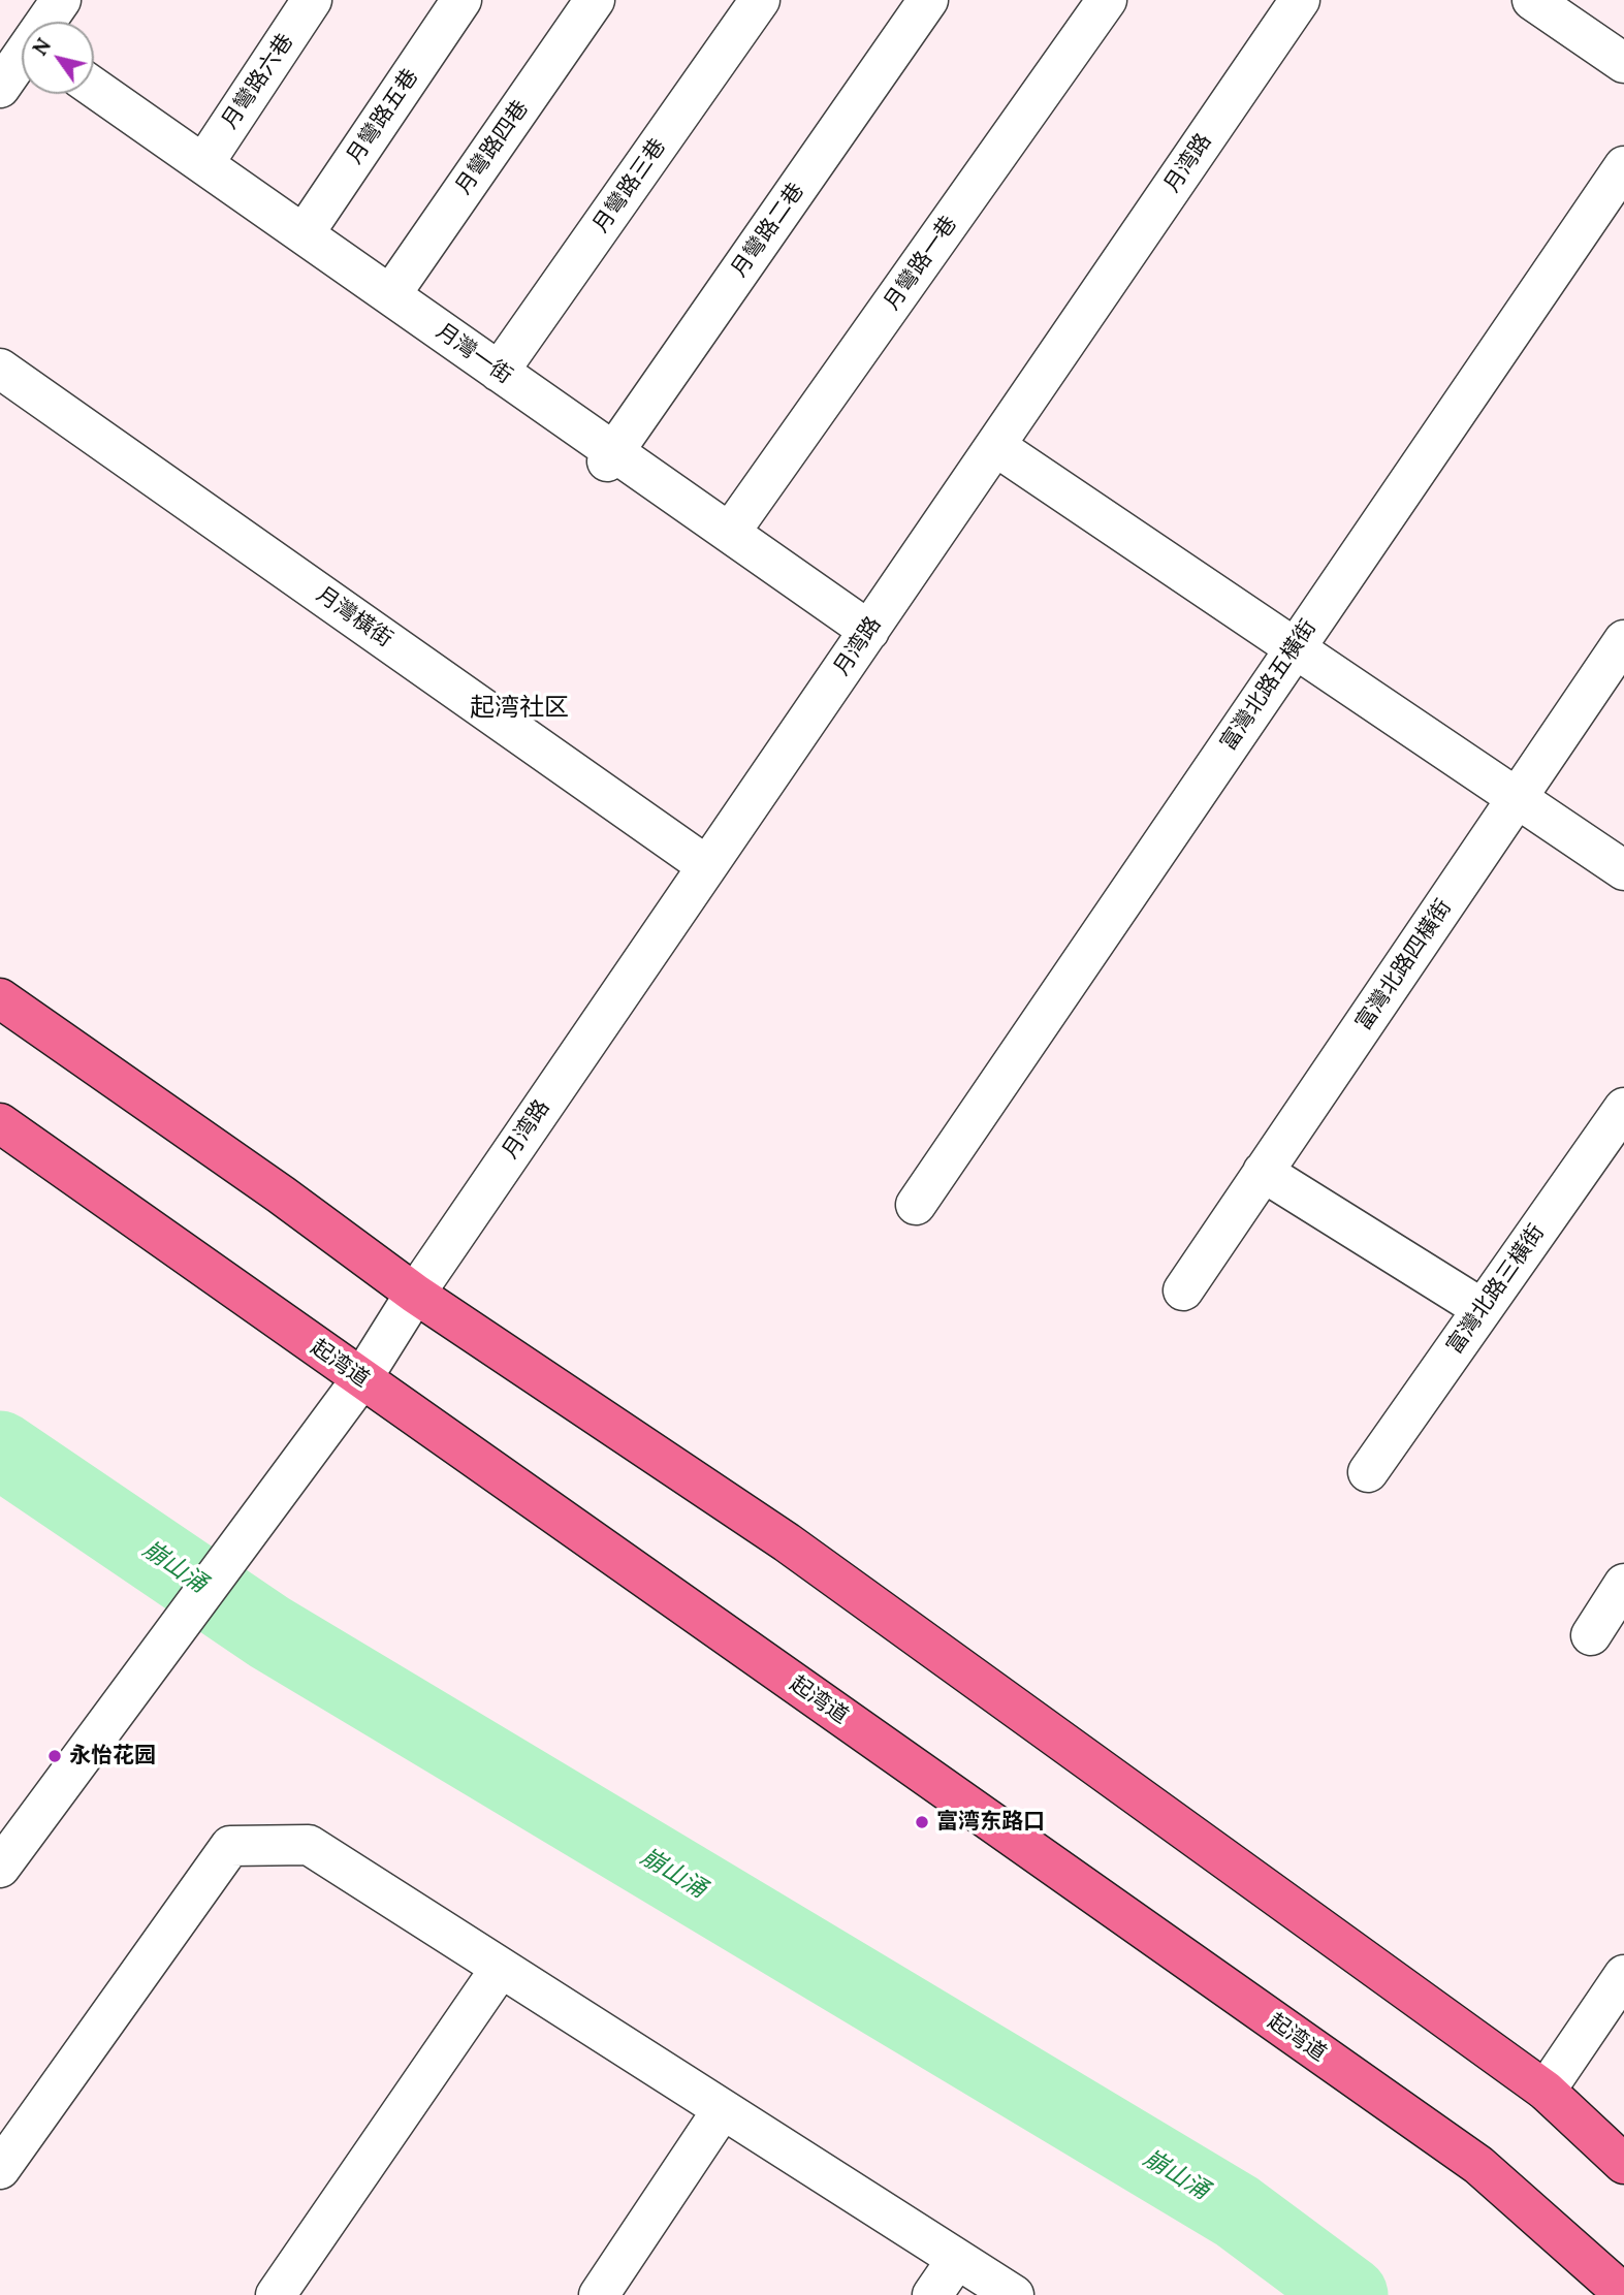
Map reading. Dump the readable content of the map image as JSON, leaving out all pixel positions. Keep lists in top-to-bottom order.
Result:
{
  "streets": {
    "main road": ["起湾道"],
    "street": [
      "月彎路六巷",
      "月彎路五巷",
      "月彎路四巷",
      "月湾路",
      "月彎路三巷",
      "月彎路二巷",
      "月彎路一巷",
      "月灣一街",
      "月灣橫街",
      "富灣北路五橫街",
      "富灣北路四橫街",
      "富灣北路三橫街"
    ]
  },
  "crossings": [
    ["月彎路六巷", "月灣一街"],
    ["月彎路五巷", "月灣一街"],
    ["月彎路四巷", "月灣一街"],
    ["月湾路", "月灣一街"],
    ["月湾路", "月灣橫街"],
    ["月湾路", "起湾道"],
    ["月彎路三巷", "月灣一街"],
    ["月彎路二巷", "月灣一街"]
  ],
  "districts": ["起湾社区"],
  "water": ["崩山涌"],
  "places": ["永怡花园", "富湾东路口"],
  "north": "top left"
}
